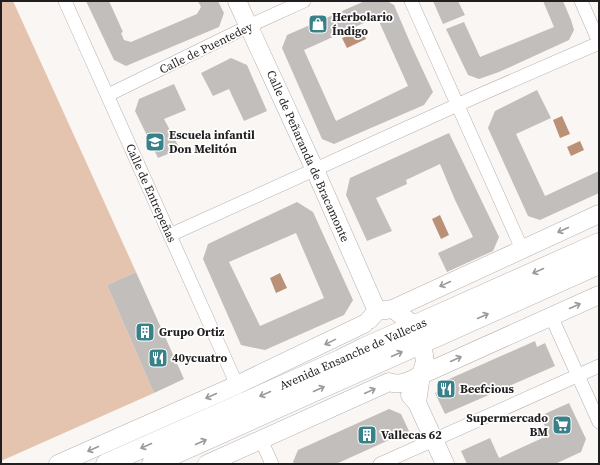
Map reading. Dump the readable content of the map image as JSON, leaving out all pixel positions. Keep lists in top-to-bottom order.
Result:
{
  "streets": {
    "main road": ["Avenida Ensanche de Vallecas"],
    "street": ["Calle de Puentedey", "Calle de Peñaranda de Bracamonte", "Calle de Entrepeñas"]
  },
  "crossings": [
    ["Calle de Puentedey", "Calle de Peñaranda de Bracamonte"],
    ["Calle de Puentedey", "Calle de Entrepeñas"],
    ["Calle de Peñaranda de Bracamonte", "Avenida Ensanche de Vallecas"],
    ["Calle de Entrepeñas", "Avenida Ensanche de Vallecas"]
  ],
  "places": {
    "shop": ["Herbolario Índigo"],
    "school or university": ["Escuela infantil Don Melitón"],
    "building": ["Grupo Ortiz", "Vallecas 62"],
    "restaurant": ["40ycuatro", "Beefcious"],
    "supermarket": ["Supermercado BM"]
  }
}
